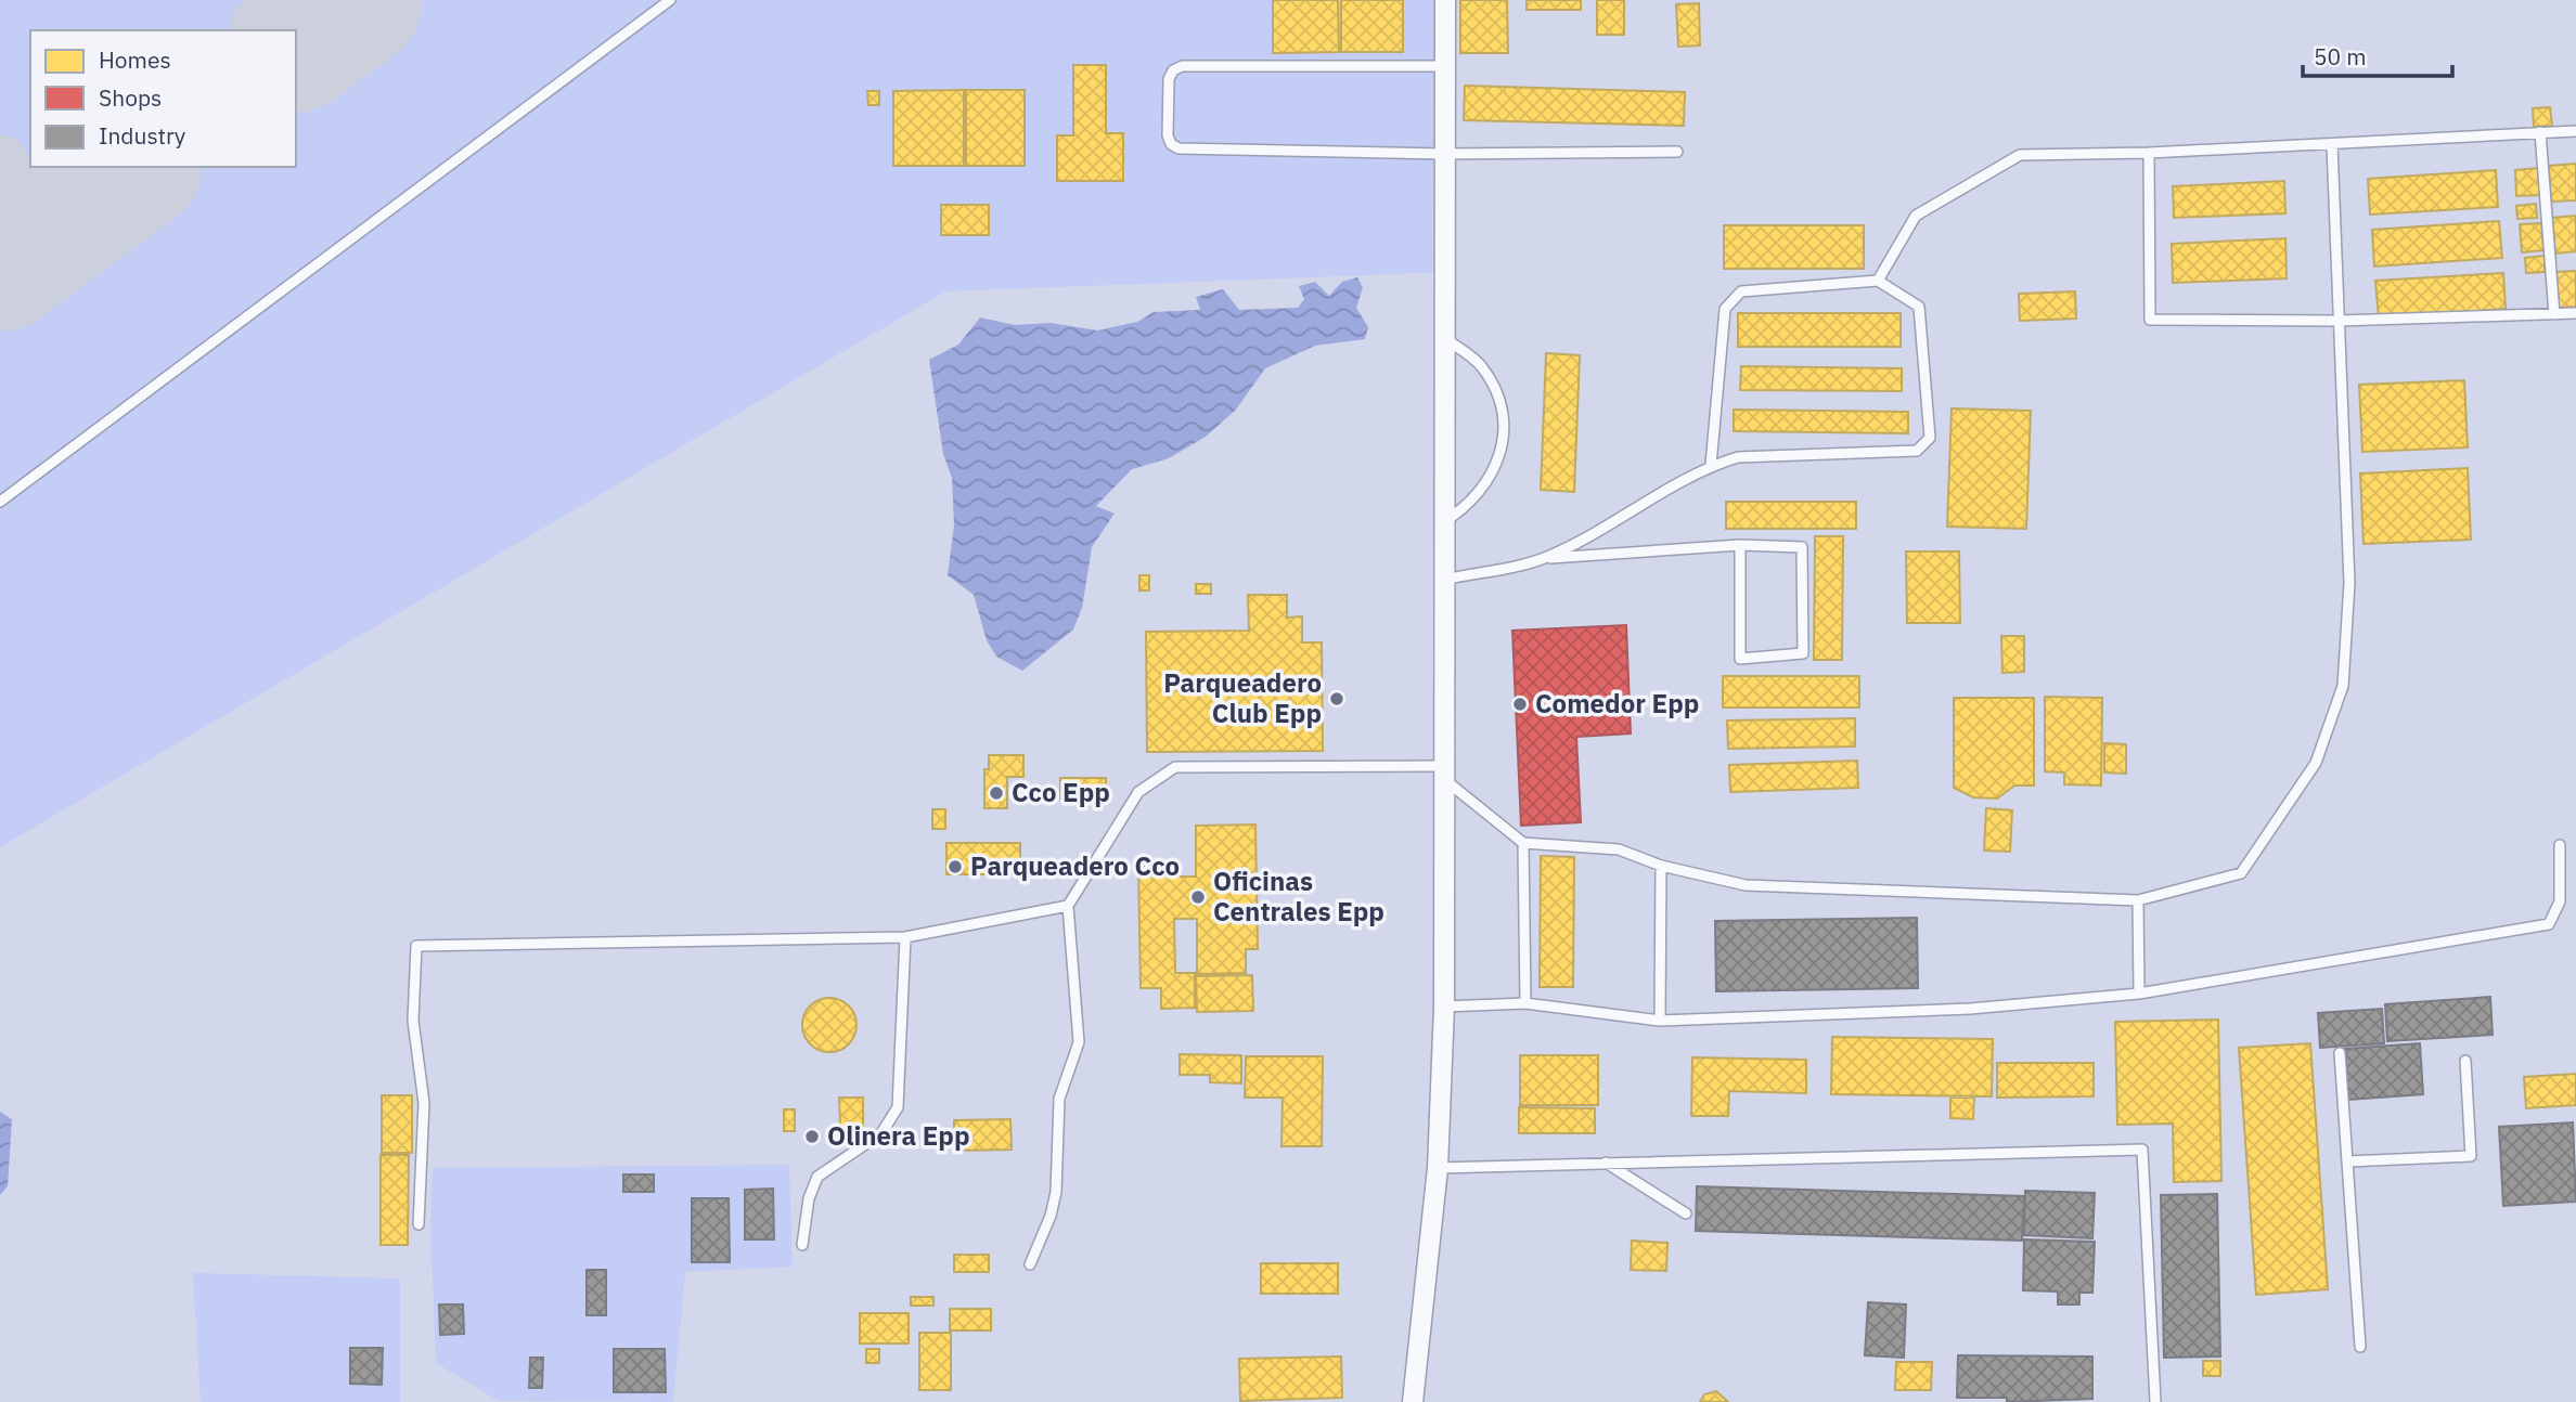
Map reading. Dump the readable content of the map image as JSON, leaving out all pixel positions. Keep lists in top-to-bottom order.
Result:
{
  "places": [
    "Parqueadero Club Epp",
    "Comedor Epp",
    "Cco Epp",
    "Parqueadero Cco",
    "Oficinas Centrales Epp",
    "Olinera Epp"
  ],
  "legend": ["Homes", "Shops", "Industry"],
  "scale_bar": "50 m"
}
